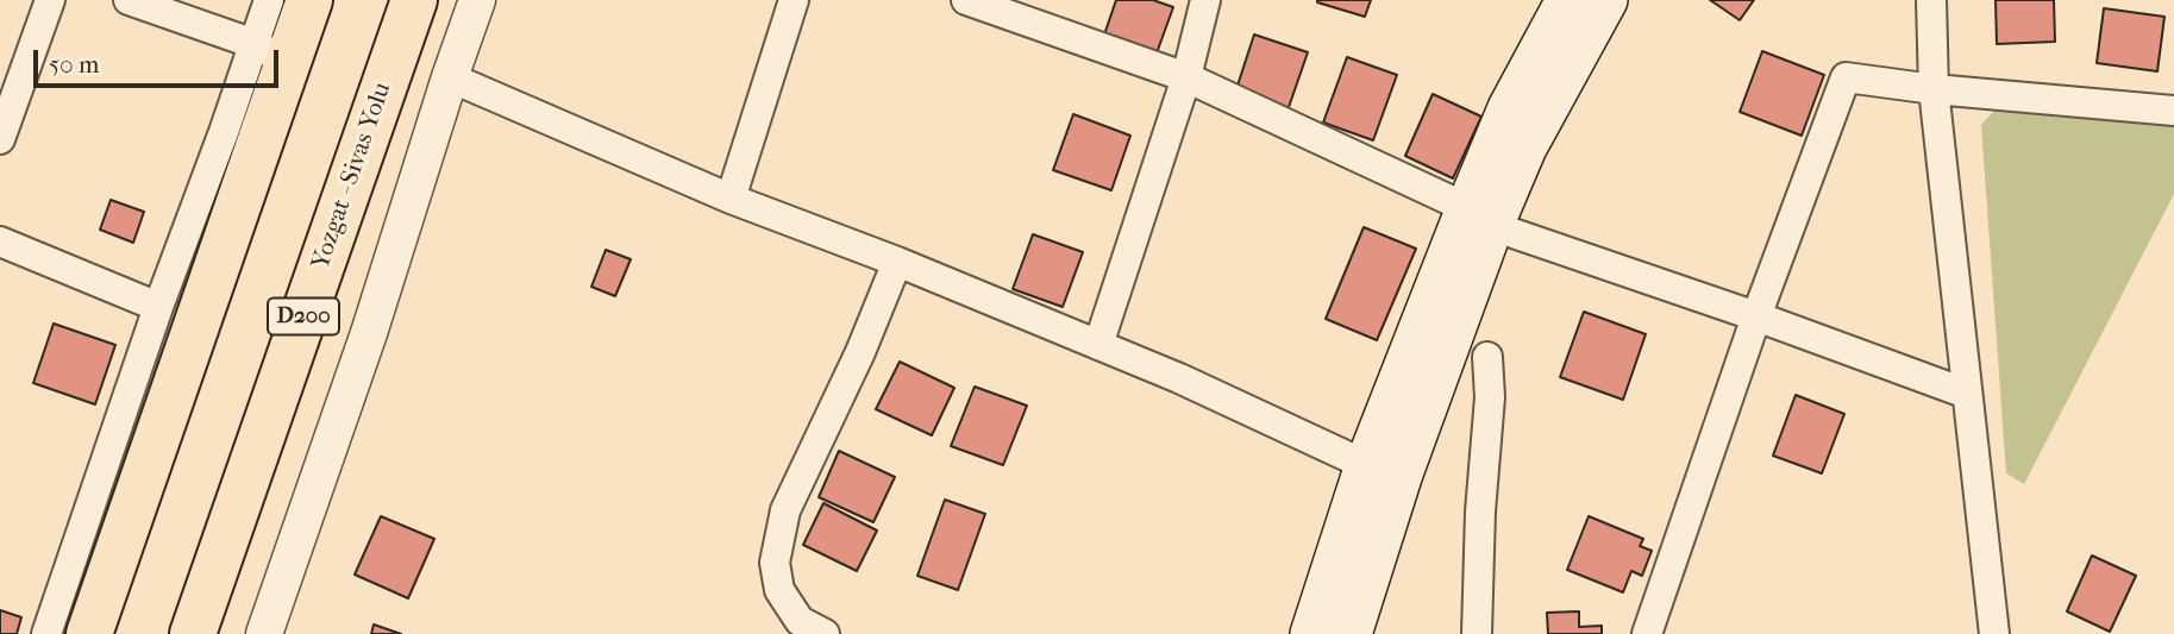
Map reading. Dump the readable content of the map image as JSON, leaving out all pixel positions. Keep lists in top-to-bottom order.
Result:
{
  "streets": {
    "highway": ["Yozgat - Sivas Yolu", "D200"]
  },
  "scale_bar": "50 m"
}
